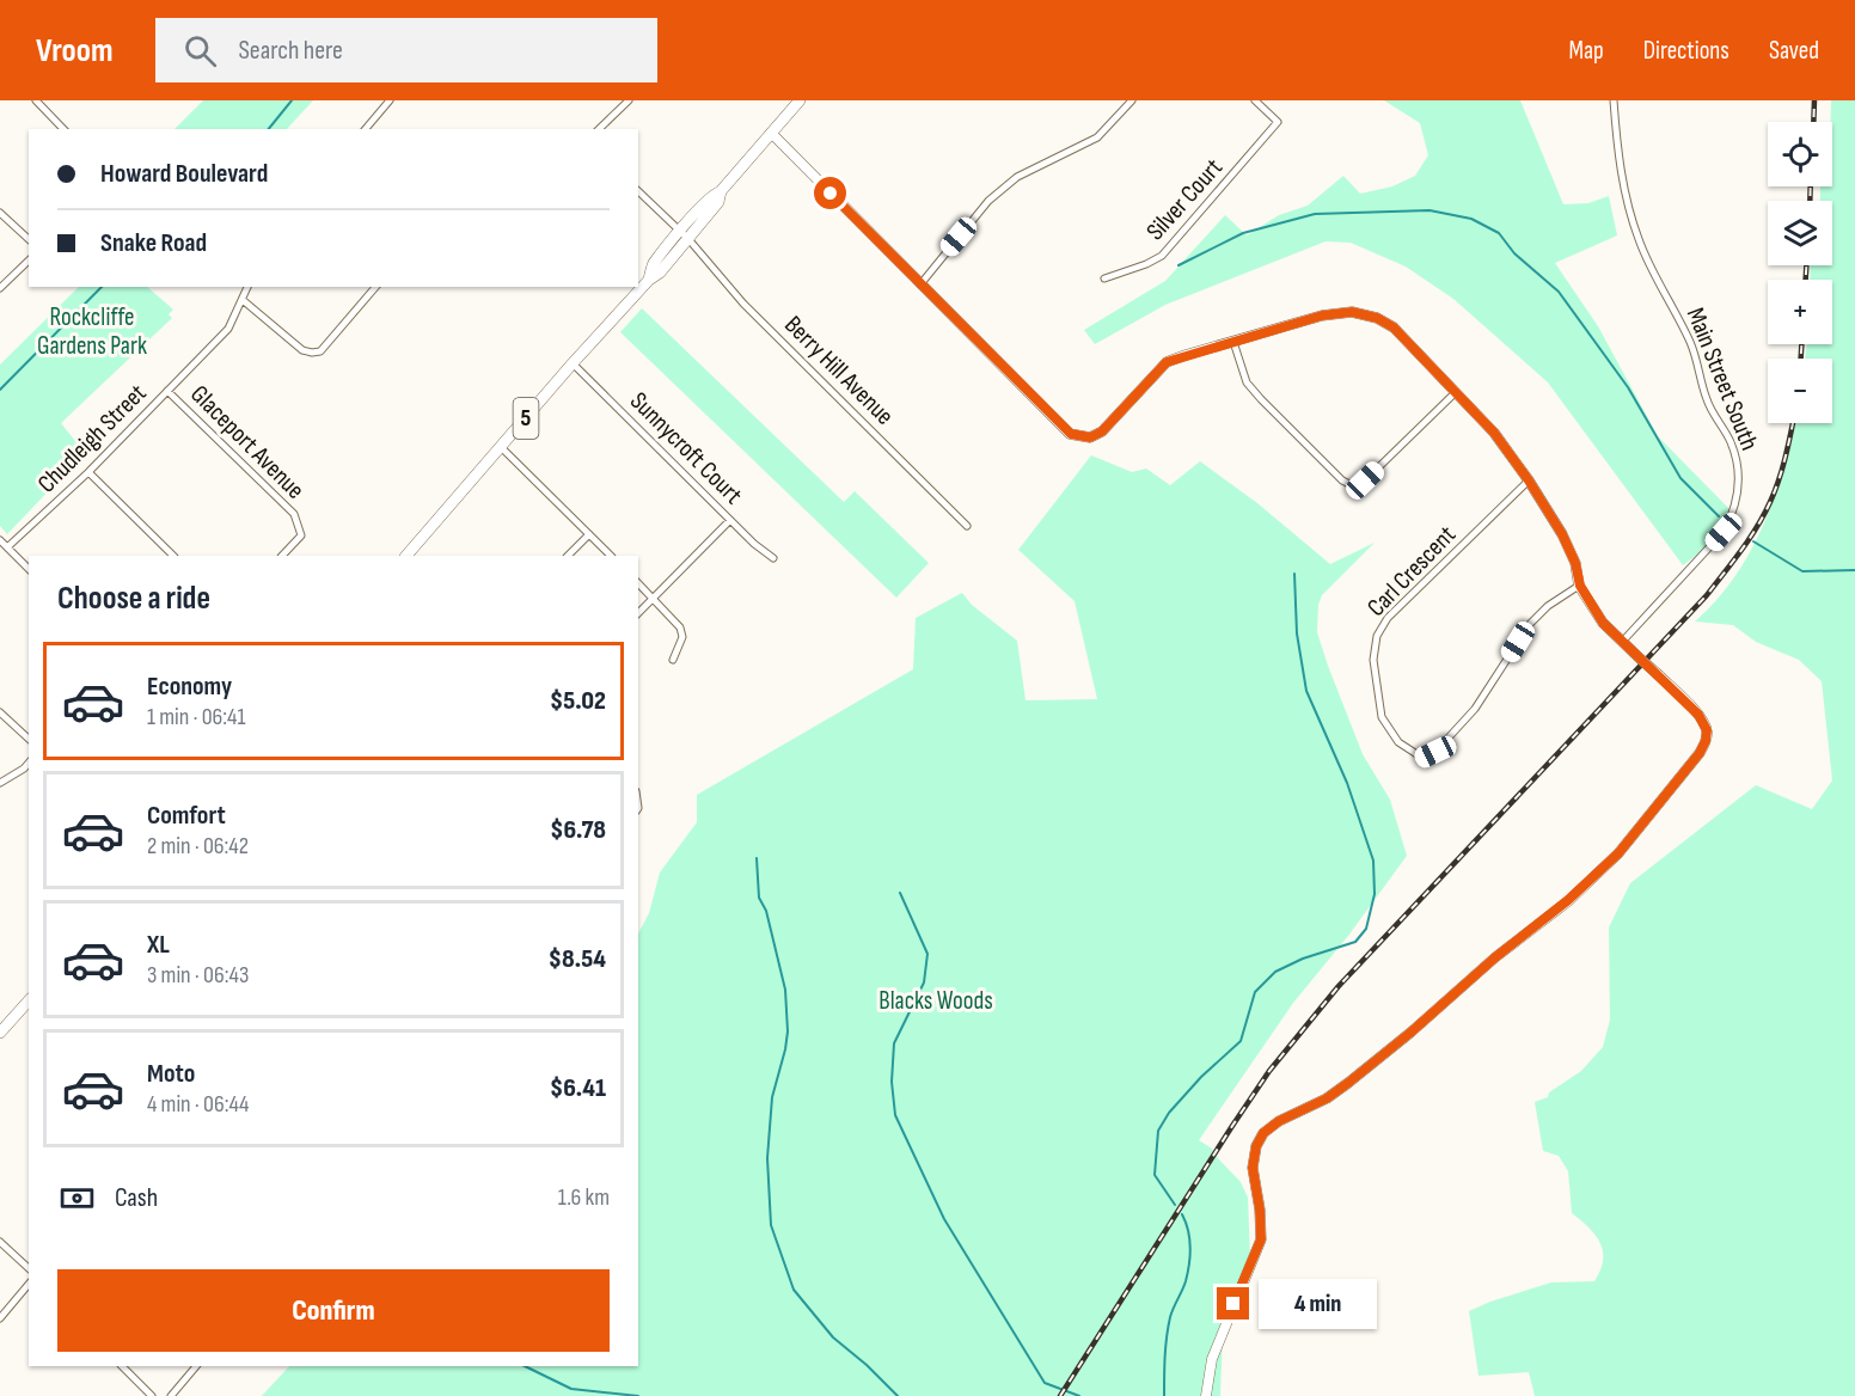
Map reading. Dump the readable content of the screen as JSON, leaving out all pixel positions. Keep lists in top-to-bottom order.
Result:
{
  "streets": {
    "main road": ["5"],
    "street": [
      "Silver Court",
      "Berry Hill Avenue",
      "Main Street South",
      "Chudleigh Street",
      "Glaceport Avenue",
      "Sunnycroft Court",
      "Carl Crescent"
    ]
  },
  "crossings": [
    ["Berry Hill Avenue", "5"],
    ["5", "Sunnycroft Court"],
    ["Chudleigh Street", "Glaceport Avenue"]
  ],
  "parks": ["Rockcliffe Gardens Park", "Blacks Woods"],
  "page": {
    "header": "Vroom",
    "search": "Search here",
    "nav": ["Map", "Directions", "Saved"],
    "map_buttons": ["+", "−"],
    "banner": ["Howard Boulevard", "Snake Road"],
    "heading": "Choose a ride",
    "list": [
      {
        "name": "Economy",
        "note": "1 min · 06:41",
        "value": "$5.02"
      },
      {
        "name": "Comfort",
        "note": "2 min · 06:42",
        "value": "$6.78"
      },
      {
        "name": "XL",
        "note": "3 min · 06:43",
        "value": "$8.54"
      },
      {
        "name": "Moto",
        "note": "4 min · 06:44",
        "value": "$6.41"
      }
    ],
    "pay": ["Cash", "1.6 km"],
    "buttons": "Confirm",
    "bubble": "4 min"
  }
}
